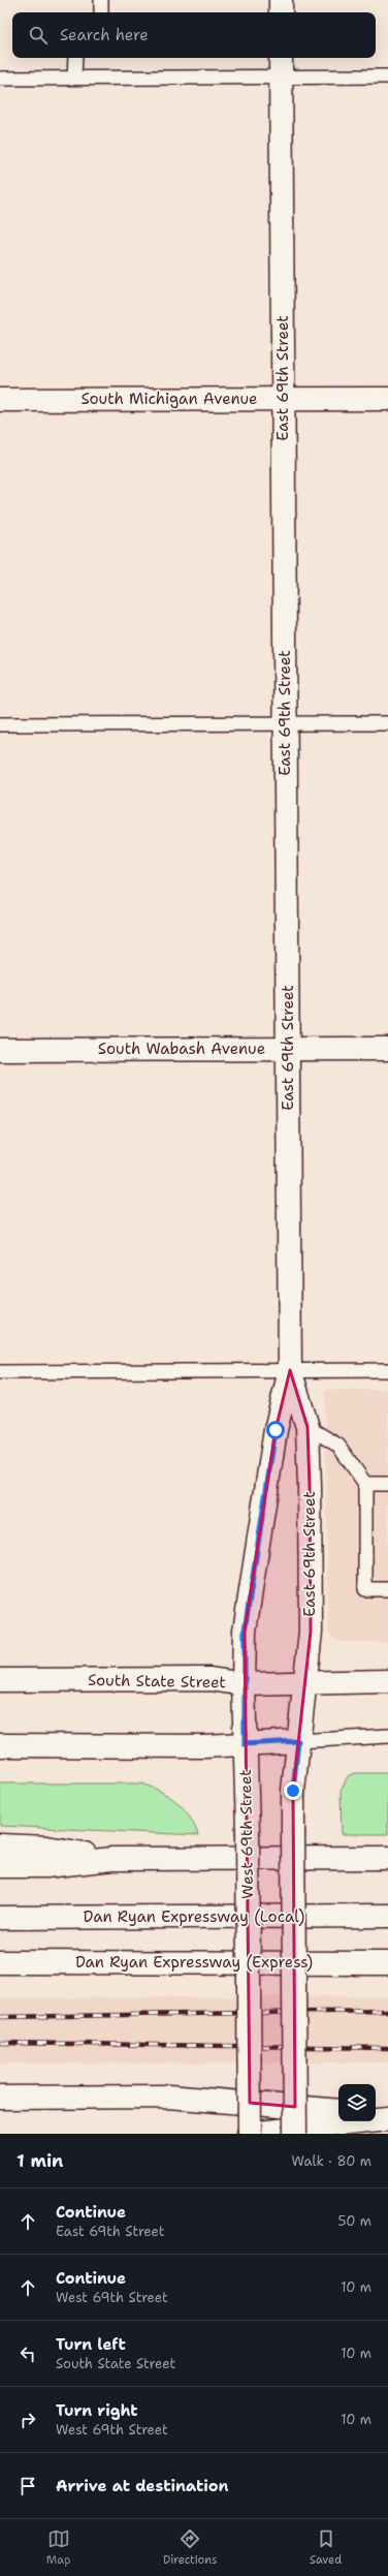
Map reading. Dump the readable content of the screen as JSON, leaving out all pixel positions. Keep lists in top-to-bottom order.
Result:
{
  "streets": {
    "main road": [
      "East 69th Street",
      "South Michigan Avenue",
      "South Wabash Avenue",
      "South State Street",
      "West 69th Street",
      "Dan Ryan Expressway (Local)",
      "Dan Ryan Expressway (Express)"
    ]
  },
  "crossings": [
    ["East 69th Street", "South Michigan Avenue"],
    ["East 69th Street", "South Wabash Avenue"],
    ["East 69th Street", "South State Street"],
    ["East 69th Street", "West 69th Street"],
    ["South State Street", "West 69th Street"]
  ],
  "page": {
    "search": "Search here",
    "heading": ["1 min", "Walk · 80 m"],
    "list": [
      ["Continue", "East 69th Street", "50 m"],
      ["Continue", "West 69th Street", "10 m"],
      ["Turn left", "South State Street", "10 m"],
      ["Turn right", "West 69th Street", "10 m"],
      "Arrive at destination"
    ],
    "nav": ["Map", "Directions", "Saved"]
  }
}
